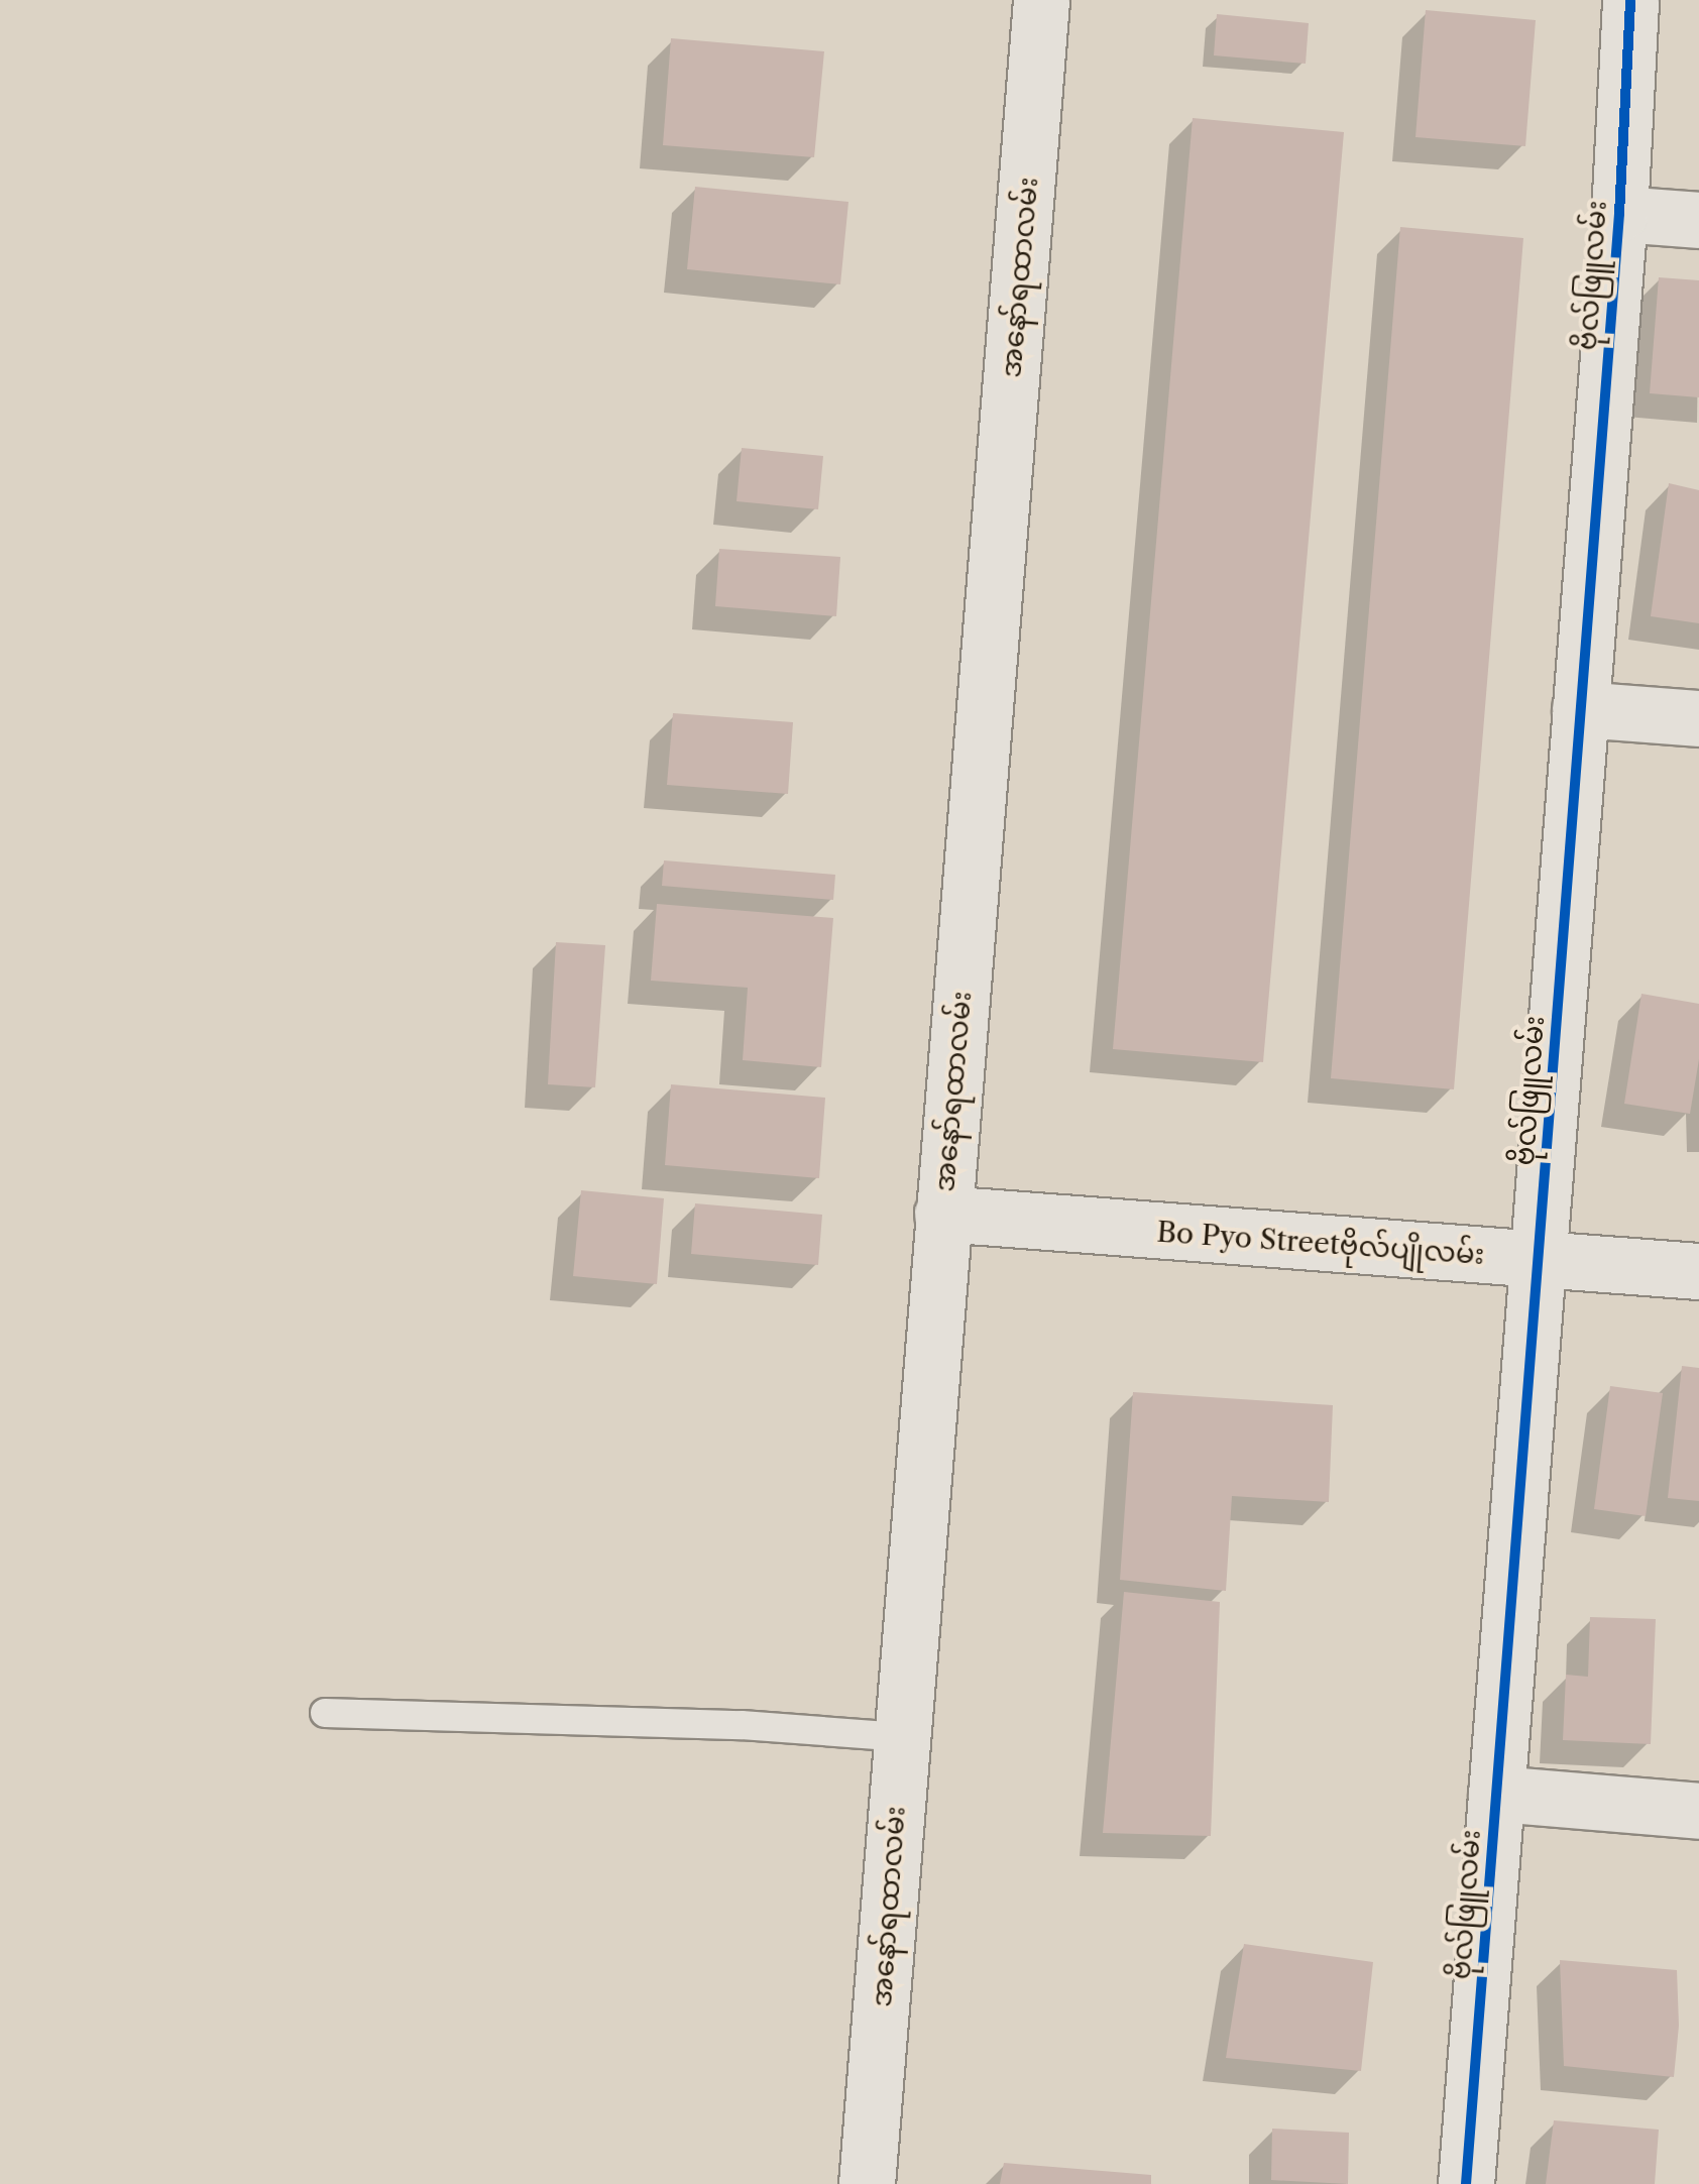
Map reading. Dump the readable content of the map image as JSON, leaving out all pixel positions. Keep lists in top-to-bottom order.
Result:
{
  "streets": {
    "street": ["ဗိုလ်ဖြူလမ်း", "အနော်ရထာလမ်း", "Bo Pyo Streetဗိုလ်ပျိုလမ်း"]
  },
  "crossings": [
    ["ဗိုလ်ဖြူလမ်း", "Bo Pyo Streetဗိုလ်ပျိုလမ်း"],
    ["အနော်ရထာလမ်း", "Bo Pyo Streetဗိုလ်ပျိုလမ်း"]
  ]
}
